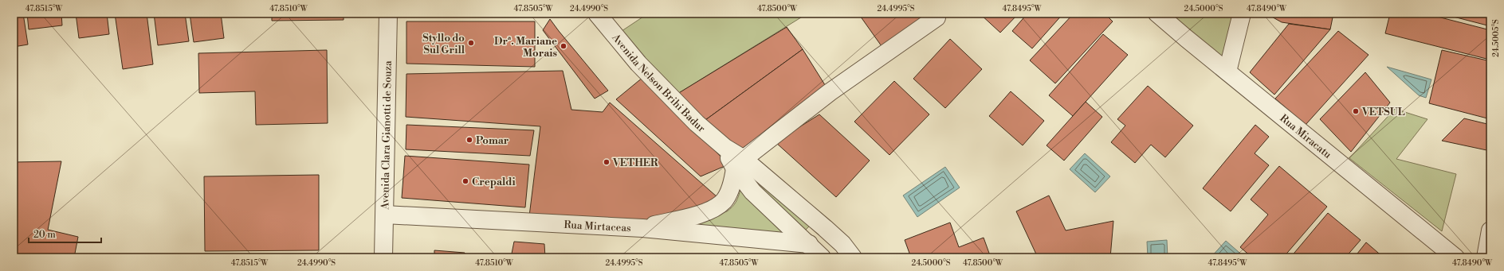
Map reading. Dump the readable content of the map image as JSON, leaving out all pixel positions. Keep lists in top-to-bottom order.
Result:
{
  "streets": {
    "street": [
      "Avenida Nelson Brihi Badur",
      "Avenida Clara Gianotti de Souza",
      "Rua Miracatu",
      "Rua Mirtaceas"
    ]
  },
  "crossings": [
    ["Avenida Nelson Brihi Badur", "Rua Mirtaceas"],
    ["Avenida Clara Gianotti de Souza", "Rua Mirtaceas"]
  ],
  "places": [
    "Styllo do Sul Grill",
    "Drª. Mariane Morais",
    "VETSUL",
    "Pomar",
    "VETHER",
    "Crepaldi"
  ],
  "scale_bar": "20 m",
  "coordinates": [
    "47.8515°W",
    "47.8510°W",
    "47.8505°W",
    "24.4990°S",
    "47.8500°W",
    "24.4995°S",
    "47.8495°W",
    "24.5000°S",
    "47.8490°W",
    "24.5005°S"
  ]
}
